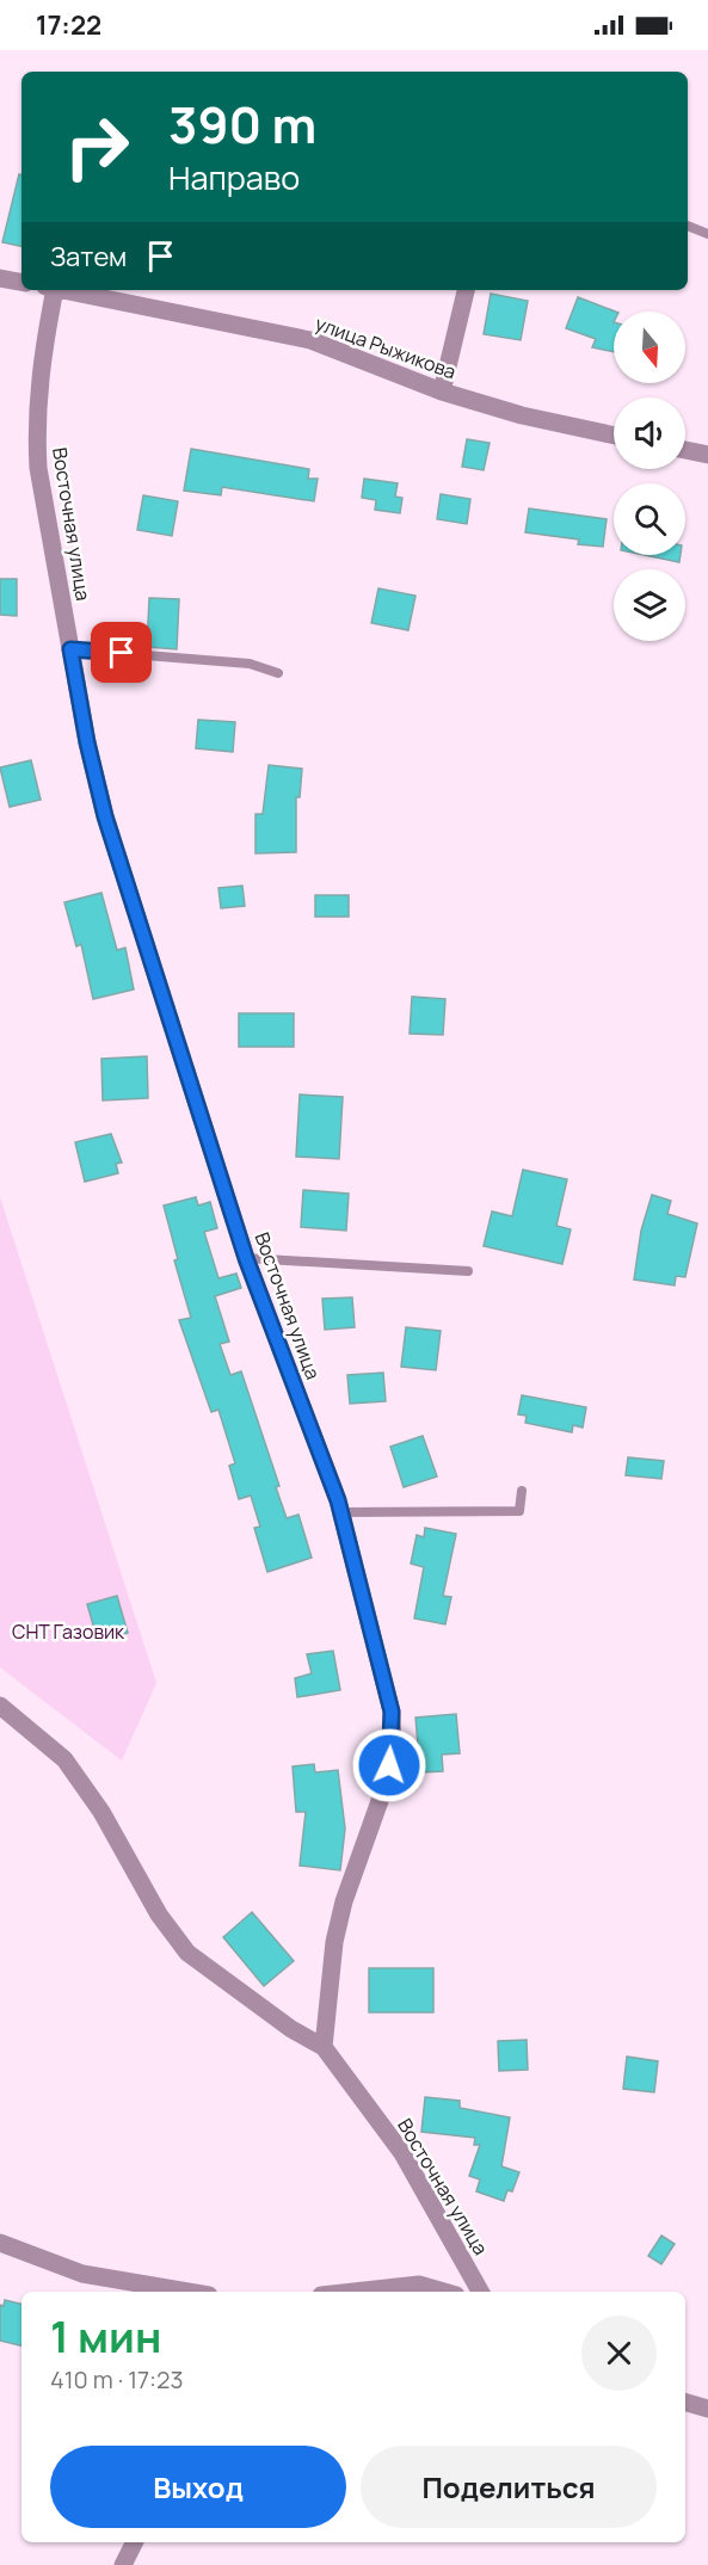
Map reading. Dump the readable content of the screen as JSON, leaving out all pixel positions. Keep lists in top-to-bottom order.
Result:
{
  "streets": {
    "street": ["улица Рыжикова", "Восточная улица"]
  },
  "parks": ["СНТ Газовик"],
  "north": "bottom",
  "page": {
    "status": "17:22",
    "turn": ["390 m", "Направо"],
    "then": "Затем",
    "heading": ["1 мин", "410 m · 17:23"],
    "buttons": ["Выход", "Поделиться"]
  }
}
